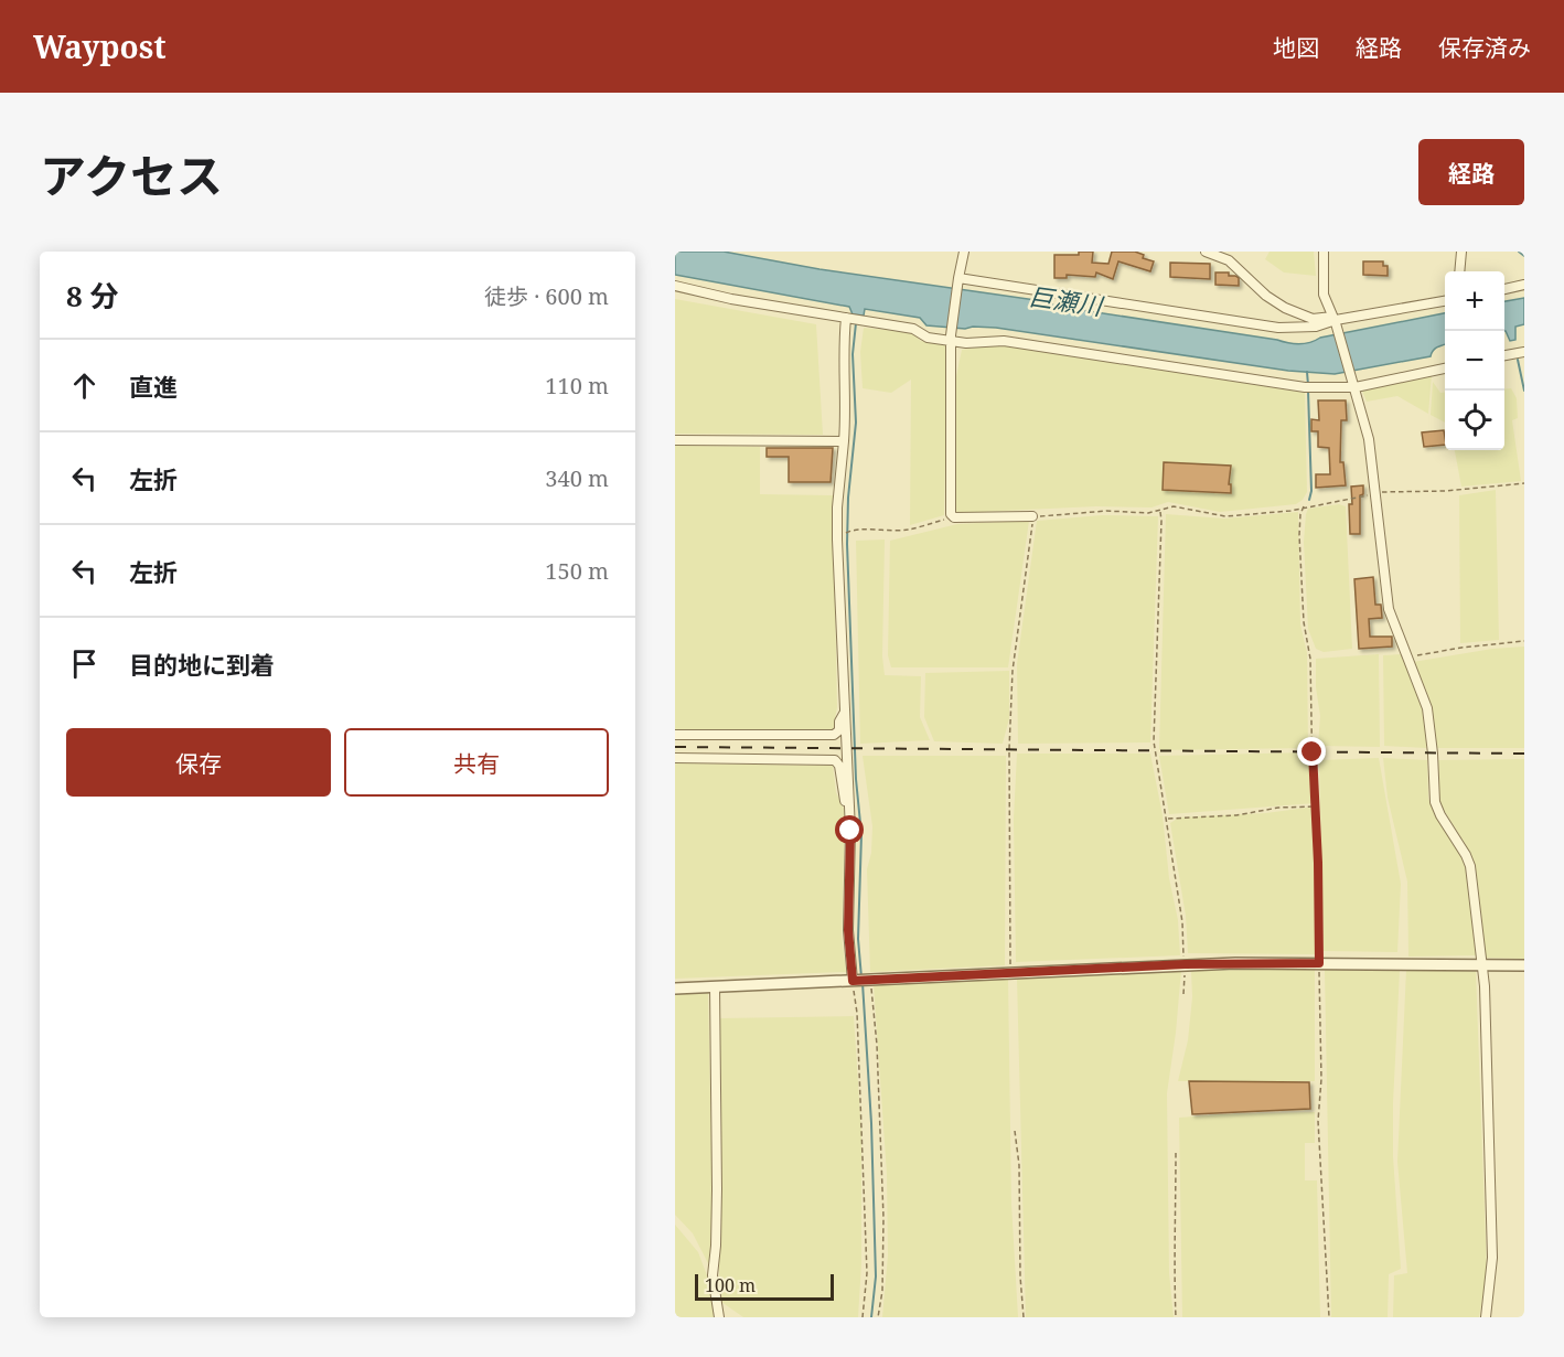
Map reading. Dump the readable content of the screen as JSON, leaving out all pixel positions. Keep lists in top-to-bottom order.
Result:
{
  "water": ["巨瀬川"],
  "scale_bar": "100 m",
  "page": {
    "header": "Waypost",
    "nav": ["地図", "経路", "保存済み"],
    "title": "アクセス",
    "buttons": [
      "経路",
      ["保存", "共有"]
    ],
    "heading": ["8 分", "徒歩 · 600 m"],
    "map_buttons": ["+", "−"],
    "list": [
      ["直進", "110 m"],
      ["左折", "340 m"],
      ["左折", "150 m"],
      "目的地に到着"
    ],
    "scale": "100 m"
  }
}
